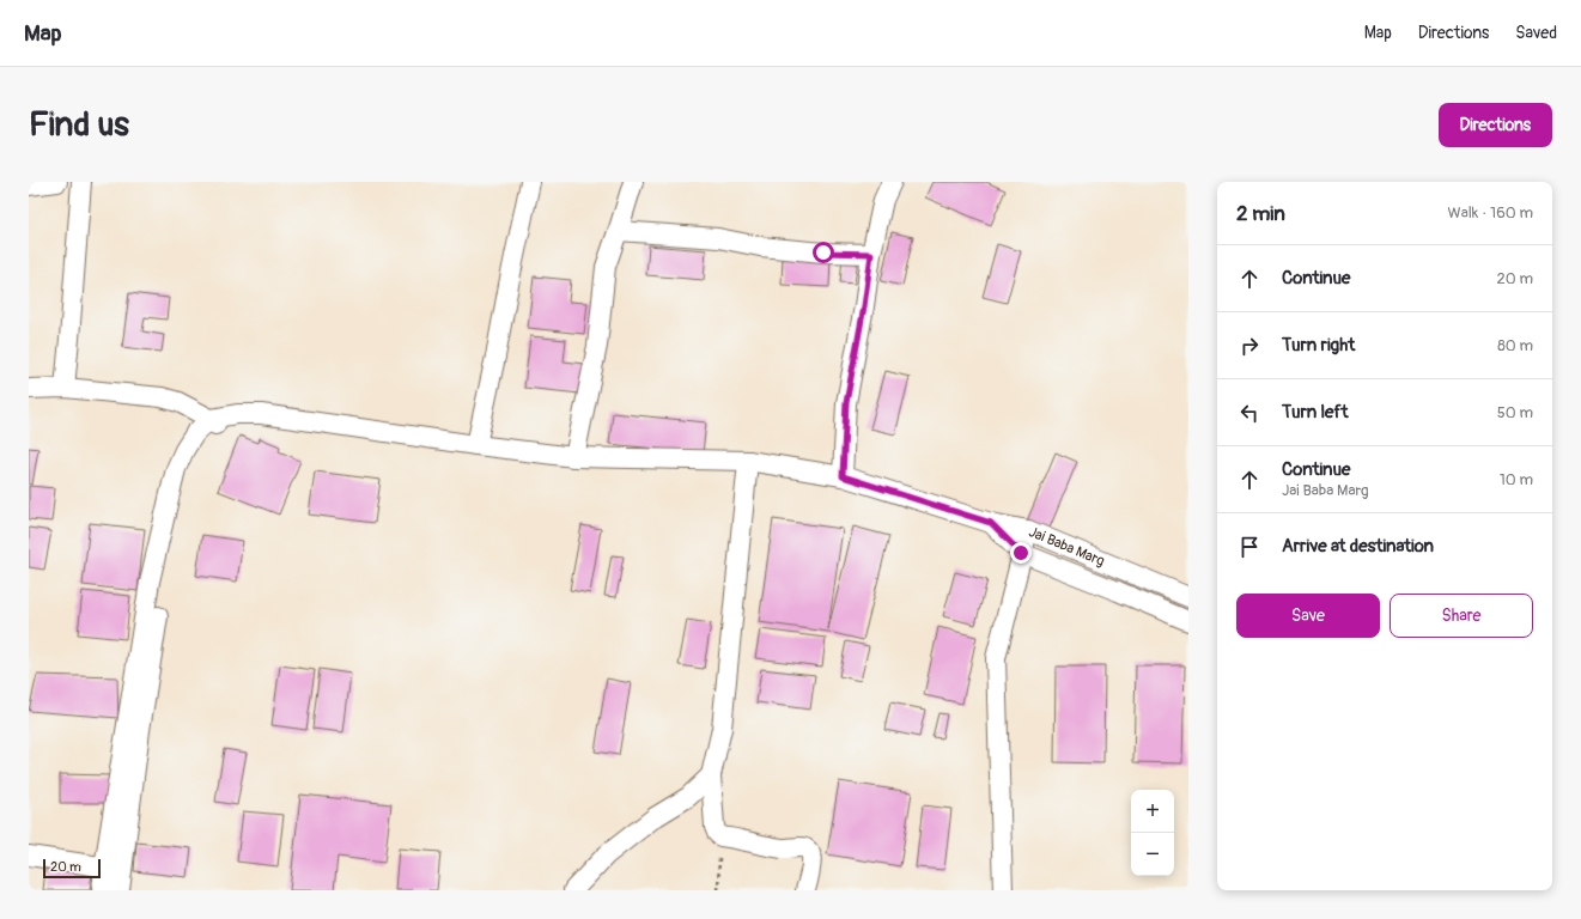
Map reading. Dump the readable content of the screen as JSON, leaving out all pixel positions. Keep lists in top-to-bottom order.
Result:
{
  "streets": {
    "street": ["Jai Baba Marg"]
  },
  "scale_bar": "20 m",
  "page": {
    "header": "Map",
    "nav": ["Map", "Directions", "Saved"],
    "buttons": [
      "Directions",
      ["Save", "Share"]
    ],
    "title": "Find us",
    "heading": ["2 min", "Walk · 160 m"],
    "list": [
      ["Continue", "20 m"],
      ["Turn right", "80 m"],
      ["Turn left", "50 m"],
      ["Continue", "Jai Baba Marg", "10 m"],
      "Arrive at destination"
    ],
    "map_buttons": ["+", "−"],
    "scale": "20 m"
  }
}
